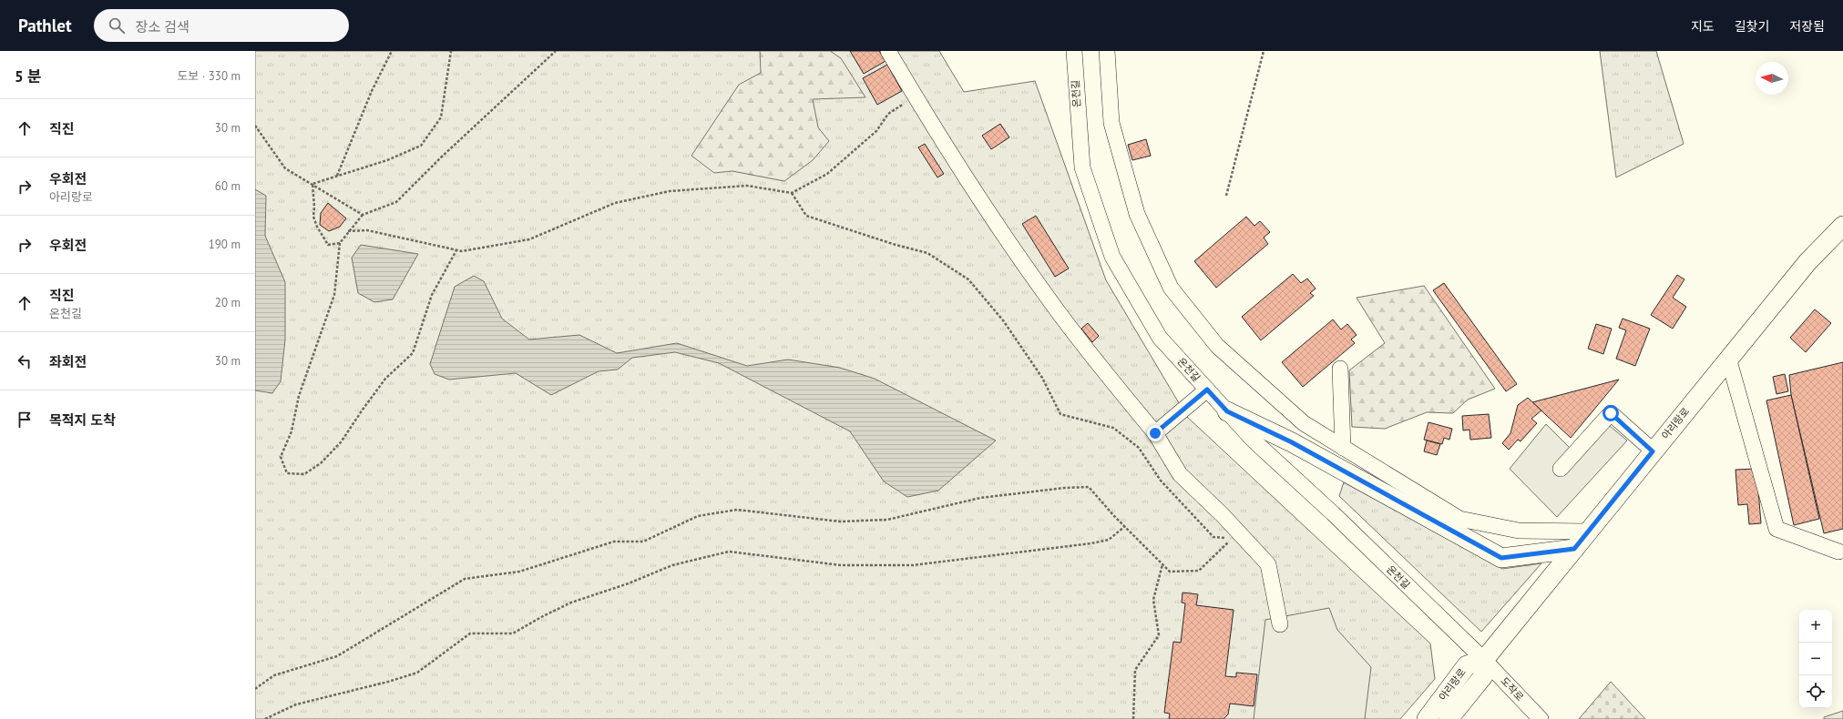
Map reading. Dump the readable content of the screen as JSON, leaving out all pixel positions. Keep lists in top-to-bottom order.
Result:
{
  "streets": {
    "main road": ["아리랑로"],
    "street": ["온천길", "도작로"]
  },
  "crossings": [
    ["온천길", "아리랑로"],
    ["온천길", "도작로"],
    ["아리랑로", "도작로"]
  ],
  "north": "left",
  "page": {
    "header": "Pathlet",
    "search": "장소 검색",
    "nav": ["지도", "길찾기", "저장됨"],
    "heading": ["5 분", "도보 · 330 m"],
    "list": [
      ["직진", "30 m"],
      ["우회전", "아리랑로", "60 m"],
      ["우회전", "190 m"],
      ["직진", "온천길", "20 m"],
      ["좌회전", "30 m"],
      "목적지 도착"
    ],
    "map_buttons": ["+", "−"]
  }
}
